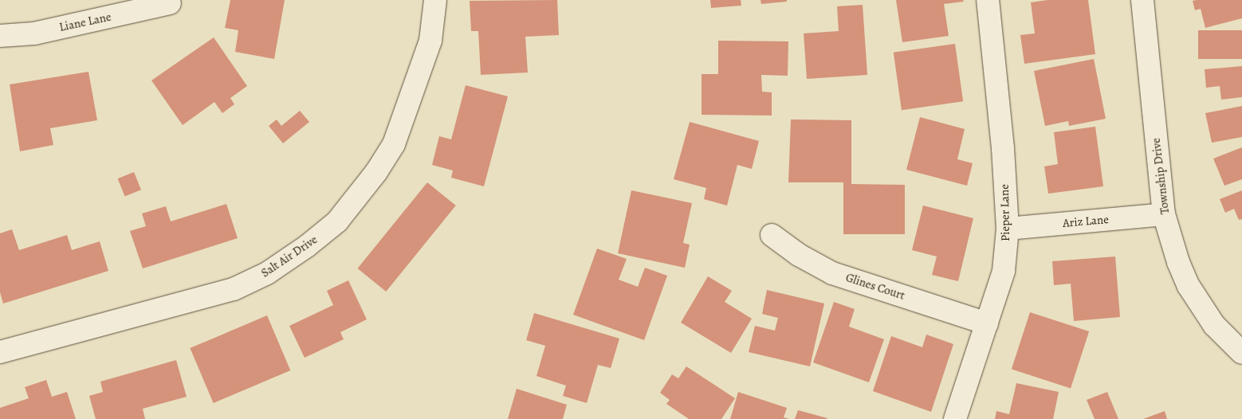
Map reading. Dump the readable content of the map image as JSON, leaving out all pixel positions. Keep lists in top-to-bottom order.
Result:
{
  "streets": {
    "street": [
      "Liane Lane",
      "Township Drive",
      "Pieper Lane",
      "Ariz Lane",
      "Salt Air Drive",
      "Glines Court"
    ]
  },
  "crossings": [
    ["Township Drive", "Ariz Lane"],
    ["Pieper Lane", "Ariz Lane"],
    ["Pieper Lane", "Glines Court"]
  ]
}
